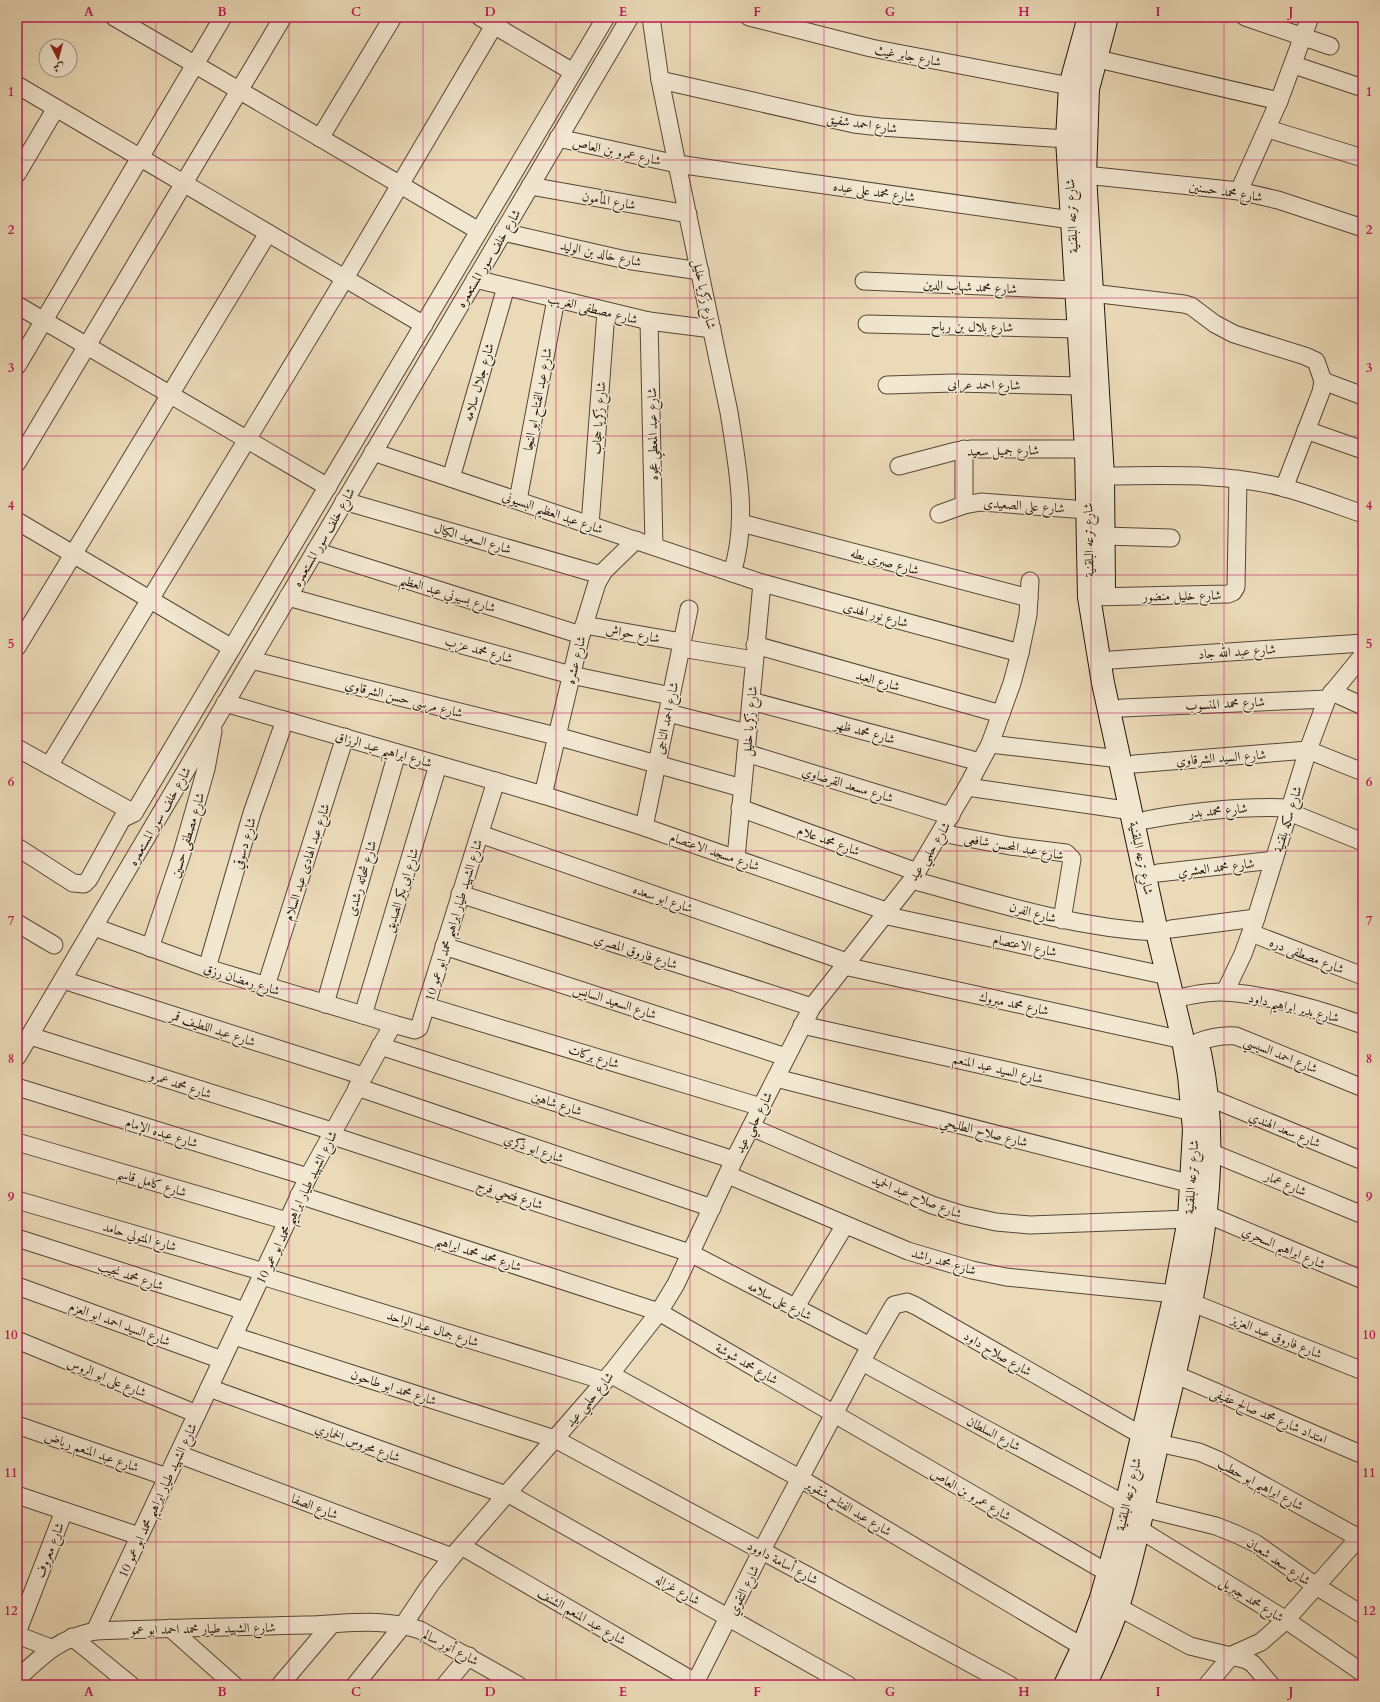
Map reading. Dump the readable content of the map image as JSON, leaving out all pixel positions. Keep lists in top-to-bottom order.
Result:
{
  "streets": {
    "street": [
      "شارع جابر غيث",
      "شارع احمد شفيق",
      "شارع عمرو بن العاص",
      "شارع محمد على عبده",
      "شارع محمد حسنين",
      "شارع المأمون",
      "شارع ترعه البلقنية",
      "شارع خالد بن الوليد",
      "شارع خلف سور المستعمره",
      "شارع محمد شهاب الدين",
      "شارع زكريا خليل",
      "شارع مصطفى الغريب",
      "شارع بلال بن رباح",
      "شارع جلال سلامه",
      "شارع احمد عرابى",
      "شارع عبد الفتاح ابو النجا",
      "شارع زكريا حجاب",
      "شارع عبد المعطي عجوه",
      "شارع جميل سعيد",
      "شارع على الصعيدى",
      "شارع عبد العظيم البسيوني",
      "شارع السعيد الكيال",
      "شارع صبرى بطه",
      "شارع بسيوني عبد العظيم",
      "شارع خليل منضور",
      "شارع نور الهدى",
      "شارع حواش",
      "شارع محمد عزب",
      "شارع عبد الله جاد",
      "شارع عشره",
      "شارع العبد",
      "شارع مرسى حسن الشرقاوي",
      "شارع محمد المنسوب",
      "شارع احمد الناجى",
      "شارع محمد ظهر",
      "شارع ابراهيم عبد الرزاق",
      "شارع السيد الشرقاوي",
      "شارع مسعد القرضاوي",
      "شارع محمد بدر",
      "شارع سكه بلقنية",
      "شارع مصطفى حسين",
      "شارع محمد علام",
      "شارع دسوقي",
      "شارع عبد المحسن شافعى",
      "شارع مسجد الاعتصام",
      "شارع حلمي عيد",
      "شارع عبد الهادى عبد السلام",
      "شارع محمد العشري",
      "شارع شحاته رشدى",
      "شارع ابى بكر الصديق",
      "شارع ابو سعده",
      "شارع الفرن",
      "شارع الشهيد طيار ابراهيم محمد ابو عمو 10",
      "شارع الاعتصام",
      "شارع فاروق المصري",
      "شارع مصطفى دره",
      "شارع رمضان رزق",
      "شارع السعيد السايس",
      "شارع محمد مبروك",
      "شارع بدير ابراهيم داود",
      "شارع عبد اللطيف قمر",
      "شارع احمد السيسي",
      "شارع بركات",
      "شارع السيد عبد المنعم",
      "شارع محمد عمرو",
      "شارع شاهين",
      "شارع سعد الهندي",
      "شارع صلاح الطليحي",
      "شارع عبده الإمام",
      "شارع ابو ذكري",
      "شارع كامل قاسم",
      "شارع عمار",
      "شارع فتحي فرج",
      "شارع صلاح عبد الحميد",
      "شارع المتولي حامد",
      "شارع ابراهيم السحري",
      "شارع محمد محمد ابراهيم",
      "شارع محمد راشد",
      "شارع محمد نجيب",
      "شارع على سلامه",
      "شارع السيد احمد ابو العزم",
      "شارع جمال عبد الواحد",
      "شارع فاروق عبد العزيز",
      "شارع صلاح داود",
      "شارع محمد شوشة",
      "شارع على ابو الروس",
      "شارع محمد ابو طاحون",
      "امتداد شارع محمد صالح عفيفى",
      "شارع السلطان",
      "شارع محروس الخماري",
      "شارع عبد المنعم رياض",
      "شارع ابراهيم ابو حطب",
      "شارع الصفا",
      "شارع عبد الفتاح شقوير",
      "شارع معروف",
      "شارع سعد شعبان",
      "شارع أسامة داوود",
      "شارع غزاله",
      "شارع التقوي",
      "شارع محمد جبريل",
      "شارع عبد المنعم الشنف",
      "شارع الشهيد طيار محمد احمد ابو عمو",
      "شارع أنور سالم"
    ]
  },
  "crossings": [
    ["شارع جابر غيث", "شارع ترعه البلقنية"],
    ["شارع احمد شفيق", "شارع ترعه البلقنية"],
    ["شارع احمد شفيق", "شارع زكريا خليل"],
    ["شارع عمرو بن العاص", "شارع محمد على عبده"],
    ["شارع عمرو بن العاص", "شارع ترعه البلقنية"],
    ["شارع عمرو بن العاص", "شارع خلف سور المستعمره"],
    ["شارع عمرو بن العاص", "شارع زكريا خليل"],
    ["شارع عمرو بن العاص", "شارع محمد شوشة"],
    ["شارع عمرو بن العاص", "شارع التقوي"],
    ["شارع محمد على عبده", "شارع ترعه البلقنية"],
    ["شارع محمد على عبده", "شارع زكريا خليل"],
    ["شارع محمد حسنين", "شارع ترعه البلقنية"],
    ["شارع المأمون", "شارع خلف سور المستعمره"],
    ["شارع المأمون", "شارع زكريا خليل"],
    ["شارع ترعه البلقنية", "شارع محمد شهاب الدين"],
    ["شارع ترعه البلقنية", "شارع بلال بن رباح"],
    ["شارع ترعه البلقنية", "شارع احمد عرابى"],
    ["شارع ترعه البلقنية", "شارع جميل سعيد"],
    ["شارع ترعه البلقنية", "شارع على الصعيدى"],
    ["شارع ترعه البلقنية", "شارع خليل منضور"],
    ["شارع ترعه البلقنية", "شارع عبد الله جاد"],
    ["شارع ترعه البلقنية", "شارع محمد المنسوب"],
    ["شارع ترعه البلقنية", "شارع السيد الشرقاوي"],
    ["شارع ترعه البلقنية", "شارع محمد بدر"],
    ["شارع ترعه البلقنية", "شارع محمد العشري"],
    ["شارع ترعه البلقنية", "شارع الفرن"],
    ["شارع ترعه البلقنية", "شارع الاعتصام"],
    ["شارع ترعه البلقنية", "شارع محمد مبروك"],
    ["شارع ترعه البلقنية", "شارع بدير ابراهيم داود"],
    ["شارع ترعه البلقنية", "شارع احمد السيسي"],
    ["شارع ترعه البلقنية", "شارع السيد عبد المنعم"],
    ["شارع ترعه البلقنية", "شارع سعد الهندي"],
    ["شارع ترعه البلقنية", "شارع صلاح الطليحي"],
    ["شارع ترعه البلقنية", "شارع عمار"],
    ["شارع ترعه البلقنية", "شارع صلاح عبد الحميد"],
    ["شارع ترعه البلقنية", "شارع ابراهيم السحري"],
    ["شارع ترعه البلقنية", "شارع محمد راشد"],
    ["شارع ترعه البلقنية", "شارع فاروق عبد العزيز"],
    ["شارع ترعه البلقنية", "شارع صلاح داود"],
    ["شارع ترعه البلقنية", "امتداد شارع محمد صالح عفيفى"],
    ["شارع ترعه البلقنية", "شارع السلطان"],
    ["شارع ترعه البلقنية", "شارع ابراهيم ابو حطب"],
    ["شارع ترعه البلقنية", "شارع عبد الفتاح شقوير"],
    ["شارع ترعه البلقنية", "شارع سعد شعبان"],
    ["شارع ترعه البلقنية", "شارع محمد جبريل"],
    ["شارع خالد بن الوليد", "شارع خلف سور المستعمره"],
    ["شارع خالد بن الوليد", "شارع زكريا خليل"],
    ["شارع خلف سور المستعمره", "شارع مصطفى الغريب"],
    ["شارع خلف سور المستعمره", "شارع عبد العظيم البسيوني"],
    ["شارع خلف سور المستعمره", "شارع السعيد الكيال"],
    ["شارع خلف سور المستعمره", "شارع بسيوني عبد العظيم"],
    ["شارع خلف سور المستعمره", "شارع محمد عزب"],
    ["شارع خلف سور المستعمره", "شارع مرسى حسن الشرقاوي"],
    ["شارع خلف سور المستعمره", "شارع ابراهيم عبد الرزاق"],
    ["شارع خلف سور المستعمره", "شارع مصطفى حسين"],
    ["شارع خلف سور المستعمره", "شارع رمضان رزق"],
    ["شارع خلف سور المستعمره", "شارع عبد اللطيف قمر"],
    ["شارع خلف سور المستعمره", "شارع محمد عمرو"],
    ["شارع زكريا خليل", "شارع مصطفى الغريب"],
    ["شارع زكريا خليل", "شارع عبد العظيم البسيوني"],
    ["شارع زكريا خليل", "شارع صبرى بطه"],
    ["شارع زكريا خليل", "شارع نور الهدى"],
    ["شارع زكريا خليل", "شارع حواش"],
    ["شارع زكريا خليل", "شارع العبد"],
    ["شارع زكريا خليل", "شارع مرسى حسن الشرقاوي"],
    ["شارع زكريا خليل", "شارع محمد ظهر"],
    ["شارع زكريا خليل", "شارع مسعد القرضاوي"],
    ["شارع زكريا خليل", "شارع محمد علام"],
    ["شارع زكريا خليل", "شارع مسجد الاعتصام"],
    ["شارع مصطفى الغريب", "شارع جلال سلامه"],
    ["شارع مصطفى الغريب", "شارع عبد الفتاح ابو النجا"],
    ["شارع مصطفى الغريب", "شارع زكريا حجاب"],
    ["شارع مصطفى الغريب", "شارع عبد المعطي عجوه"],
    ["شارع جلال سلامه", "شارع عبد العظيم البسيوني"],
    ["شارع عبد الفتاح ابو النجا", "شارع عبد العظيم البسيوني"],
    ["شارع زكريا حجاب", "شارع عبد العظيم البسيوني"],
    ["شارع عبد المعطي عجوه", "شارع عبد العظيم البسيوني"],
    ["شارع عبد العظيم البسيوني", "شارع نور الهدى"],
    ["شارع عبد العظيم البسيوني", "شارع عشره"],
    ["شارع السعيد الكيال", "شارع عشره"],
    ["شارع صبرى بطه", "شارع حلمي عيد"],
    ["شارع بسيوني عبد العظيم", "شارع حواش"],
    ["شارع بسيوني عبد العظيم", "شارع عشره"],
    ["شارع نور الهدى", "شارع حلمي عيد"],
    ["شارع حواش", "شارع عشره"],
    ["شارع حواش", "شارع العبد"],
    ["شارع حواش", "شارع احمد الناجى"],
    ["شارع محمد عزب", "شارع عشره"],
    ["شارع محمد عزب", "شارع احمد الناجى"],
    ["شارع عشره", "شارع مرسى حسن الشرقاوي"],
    ["شارع عشره", "شارع ابراهيم عبد الرزاق"],
    ["شارع عشره", "شارع مسجد الاعتصام"],
    ["شارع العبد", "شارع حلمي عيد"],
    ["شارع مرسى حسن الشرقاوي", "شارع احمد الناجى"],
    ["شارع محمد المنسوب", "شارع سكه بلقنية"],
    ["شارع احمد الناجى", "شارع مسجد الاعتصام"],
    ["شارع محمد ظهر", "شارع حلمي عيد"],
    ["شارع ابراهيم عبد الرزاق", "شارع دسوقي"],
    ["شارع ابراهيم عبد الرزاق", "شارع مسجد الاعتصام"],
    ["شارع ابراهيم عبد الرزاق", "شارع عبد الهادى عبد السلام"],
    ["شارع ابراهيم عبد الرزاق", "شارع شحاته رشدى"],
    ["شارع ابراهيم عبد الرزاق", "شارع ابى بكر الصديق"],
    ["شارع ابراهيم عبد الرزاق", "شارع الشهيد طيار ابراهيم محمد ابو عمو 10"],
    ["شارع السيد الشرقاوي", "شارع سكه بلقنية"],
    ["شارع السيد الشرقاوي", "شارع حلمي عيد"],
    ["شارع مسعد القرضاوي", "شارع حلمي عيد"],
    ["شارع محمد بدر", "شارع سكه بلقنية"],
    ["شارع محمد بدر", "شارع حلمي عيد"],
    ["شارع سكه بلقنية", "شارع محمد العشري"],
    ["شارع سكه بلقنية", "شارع الفرن"],
    ["شارع سكه بلقنية", "شارع مصطفى دره"],
    ["شارع سكه بلقنية", "شارع بدير ابراهيم داود"],
    ["شارع مصطفى حسين", "شارع رمضان رزق"],
    ["شارع محمد علام", "شارع حلمي عيد"],
    ["شارع محمد علام", "شارع الفرن"],
    ["شارع دسوقي", "شارع رمضان رزق"],
    ["شارع عبد المحسن شافعى", "شارع حلمي عيد"],
    ["شارع عبد المحسن شافعى", "شارع الفرن"],
    ["شارع مسجد الاعتصام", "شارع حلمي عيد"],
    ["شارع مسجد الاعتصام", "شارع الاعتصام"],
    ["شارع حلمي عيد", "شارع ابو سعده"],
    ["شارع حلمي عيد", "شارع الفرن"],
    ["شارع حلمي عيد", "شارع الاعتصام"],
    ["شارع حلمي عيد", "شارع فاروق المصري"],
    ["شارع حلمي عيد", "شارع السعيد السايس"],
    ["شارع حلمي عيد", "شارع محمد مبروك"],
    ["شارع حلمي عيد", "شارع بركات"],
    ["شارع حلمي عيد", "شارع السيد عبد المنعم"],
    ["شارع حلمي عيد", "شارع شاهين"],
    ["شارع حلمي عيد", "شارع صلاح الطليحي"],
    ["شارع حلمي عيد", "شارع ابو ذكري"],
    ["شارع حلمي عيد", "شارع فتحي فرج"],
    ["شارع حلمي عيد", "شارع صلاح عبد الحميد"],
    ["شارع حلمي عيد", "شارع محمد محمد ابراهيم"],
    ["شارع حلمي عيد", "شارع محمد راشد"],
    ["شارع حلمي عيد", "شارع على سلامه"],
    ["شارع حلمي عيد", "شارع جمال عبد الواحد"],
    ["شارع حلمي عيد", "شارع محمد شوشة"],
    ["شارع حلمي عيد", "شارع محمد ابو طاحون"],
    ["شارع حلمي عيد", "شارع محروس الخماري"],
    ["شارع حلمي عيد", "شارع الصفا"],
    ["شارع حلمي عيد", "شارع عبد الفتاح شقوير"],
    ["شارع حلمي عيد", "شارع أسامة داوود"],
    ["شارع حلمي عيد", "شارع غزاله"],
    ["شارع حلمي عيد", "شارع عبد المنعم الشنف"],
    ["شارع حلمي عيد", "شارع الشهيد طيار محمد احمد ابو عمو"],
    ["شارع حلمي عيد", "شارع أنور سالم"],
    ["شارع عبد الهادى عبد السلام", "شارع رمضان رزق"],
    ["شارع شحاته رشدى", "شارع رمضان رزق"],
    ["شارع ابى بكر الصديق", "شارع رمضان رزق"],
    ["شارع ابو سعده", "شارع الشهيد طيار ابراهيم محمد ابو عمو 10"],
    ["شارع ابو سعده", "شارع محمد مبروك"],
    ["شارع الفرن", "شارع مصطفى دره"],
    ["شارع الشهيد طيار ابراهيم محمد ابو عمو 10", "شارع فاروق المصري"],
    ["شارع الشهيد طيار ابراهيم محمد ابو عمو 10", "شارع رمضان رزق"],
    ["شارع الشهيد طيار ابراهيم محمد ابو عمو 10", "شارع السعيد السايس"],
    ["شارع الشهيد طيار ابراهيم محمد ابو عمو 10", "شارع عبد اللطيف قمر"],
    ["شارع الشهيد طيار ابراهيم محمد ابو عمو 10", "شارع بركات"],
    ["شارع الشهيد طيار ابراهيم محمد ابو عمو 10", "شارع محمد عمرو"],
    ["شارع الشهيد طيار ابراهيم محمد ابو عمو 10", "شارع شاهين"],
    ["شارع الشهيد طيار ابراهيم محمد ابو عمو 10", "شارع عبده الإمام"],
    ["شارع الشهيد طيار ابراهيم محمد ابو عمو 10", "شارع ابو ذكري"],
    ["شارع الشهيد طيار ابراهيم محمد ابو عمو 10", "شارع كامل قاسم"],
    ["شارع الشهيد طيار ابراهيم محمد ابو عمو 10", "شارع فتحي فرج"],
    ["شارع الشهيد طيار ابراهيم محمد ابو عمو 10", "شارع المتولي حامد"],
    ["شارع الشهيد طيار ابراهيم محمد ابو عمو 10", "شارع محمد محمد ابراهيم"],
    ["شارع الشهيد طيار ابراهيم محمد ابو عمو 10", "شارع محمد نجيب"],
    ["شارع الشهيد طيار ابراهيم محمد ابو عمو 10", "شارع السيد احمد ابو العزم"],
    ["شارع الشهيد طيار ابراهيم محمد ابو عمو 10", "شارع جمال عبد الواحد"],
    ["شارع الشهيد طيار ابراهيم محمد ابو عمو 10", "شارع على ابو الروس"],
    ["شارع الشهيد طيار ابراهيم محمد ابو عمو 10", "شارع محمد ابو طاحون"],
    ["شارع الشهيد طيار ابراهيم محمد ابو عمو 10", "شارع محروس الخماري"],
    ["شارع الشهيد طيار ابراهيم محمد ابو عمو 10", "شارع عبد المنعم رياض"],
    ["شارع الشهيد طيار ابراهيم محمد ابو عمو 10", "شارع الصفا"],
    ["شارع الشهيد طيار ابراهيم محمد ابو عمو 10", "شارع الشهيد طيار محمد احمد ابو عمو"],
    ["شارع محمد مبروك", "شارع احمد السيسي"],
    ["شارع عبد اللطيف قمر", "شارع ابو ذكري"],
    ["شارع السيد عبد المنعم", "شارع سعد الهندي"],
    ["شارع محمد عمرو", "شارع فتحي فرج"],
    ["شارع شاهين", "شارع محمد راشد"],
    ["شارع فتحي فرج", "شارع على سلامه"],
    ["شارع صلاح عبد الحميد", "شارع ابراهيم السحري"],
    ["شارع المتولي حامد", "شارع جمال عبد الواحد"],
    ["شارع محمد محمد ابراهيم", "شارع محمد شوشة"],
    ["شارع محمد راشد", "شارع فاروق عبد العزيز"],
    ["شارع على سلامه", "شارع صلاح داود"],
    ["شارع على سلامه", "شارع التقوي"],
    ["شارع جمال عبد الواحد", "شارع عبد الفتاح شقوير"],
    ["شارع صلاح داود", "شارع ابراهيم ابو حطب"],
    ["شارع صلاح داود", "شارع التقوي"],
    ["شارع محمد شوشة", "شارع التقوي"],
    ["شارع محمد ابو طاحون", "شارع أسامة داوود"],
    ["شارع السلطان", "شارع سعد شعبان"],
    ["شارع السلطان", "شارع التقوي"],
    ["شارع السلطان", "شارع محمد جبريل"],
    ["شارع محروس الخماري", "شارع غزاله"],
    ["شارع الصفا", "شارع عبد المنعم الشنف"],
    ["شارع عبد الفتاح شقوير", "شارع التقوي"],
    ["شارع سعد شعبان", "شارع محمد جبريل"],
    ["شارع أسامة داوود", "شارع التقوي"],
    ["شارع غزاله", "شارع التقوي"],
    ["شارع التقوي", "شارع عبد المنعم الشنف"],
    ["شارع الشهيد طيار محمد احمد ابو عمو", "شارع أنور سالم"]
  ],
  "north": "bottom",
  "grid": {
    "columns": [
      "A",
      "B",
      "C",
      "D",
      "E",
      "F",
      "G",
      "H",
      "I",
      "J"
    ],
    "rows": [
      "1",
      "2",
      "3",
      "4",
      "5",
      "6",
      "7",
      "8",
      "9",
      "10",
      "11",
      "12"
    ]
  }
}
